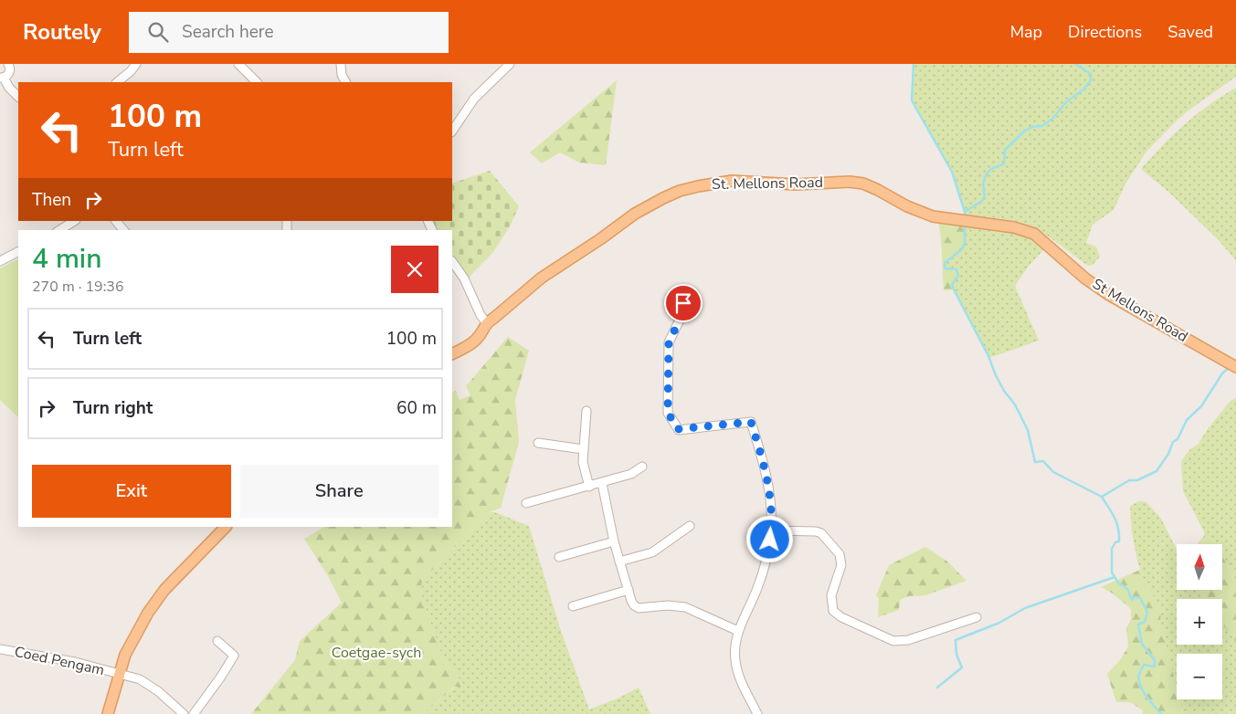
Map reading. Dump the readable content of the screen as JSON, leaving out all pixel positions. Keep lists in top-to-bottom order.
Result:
{
  "streets": {
    "main road": ["St. Mellons Road", "St Mellons Road"],
    "street": ["Coed Pengam"]
  },
  "crossings": [
    ["St. Mellons Road", "St Mellons Road"]
  ],
  "parks": ["Coetgae-sych"],
  "north": "top",
  "page": {
    "header": "Routely",
    "search": "Search here",
    "nav": ["Map", "Directions", "Saved"],
    "turn": ["100 m", "Turn left"],
    "then": "Then",
    "heading": ["4 min", "270 m · 19:36"],
    "list": [
      {
        "name": "Turn left",
        "value": "100 m"
      },
      {
        "name": "Turn right",
        "value": "60 m"
      }
    ],
    "buttons": ["Exit", "Share"],
    "map_buttons": ["+", "−"]
  }
}
